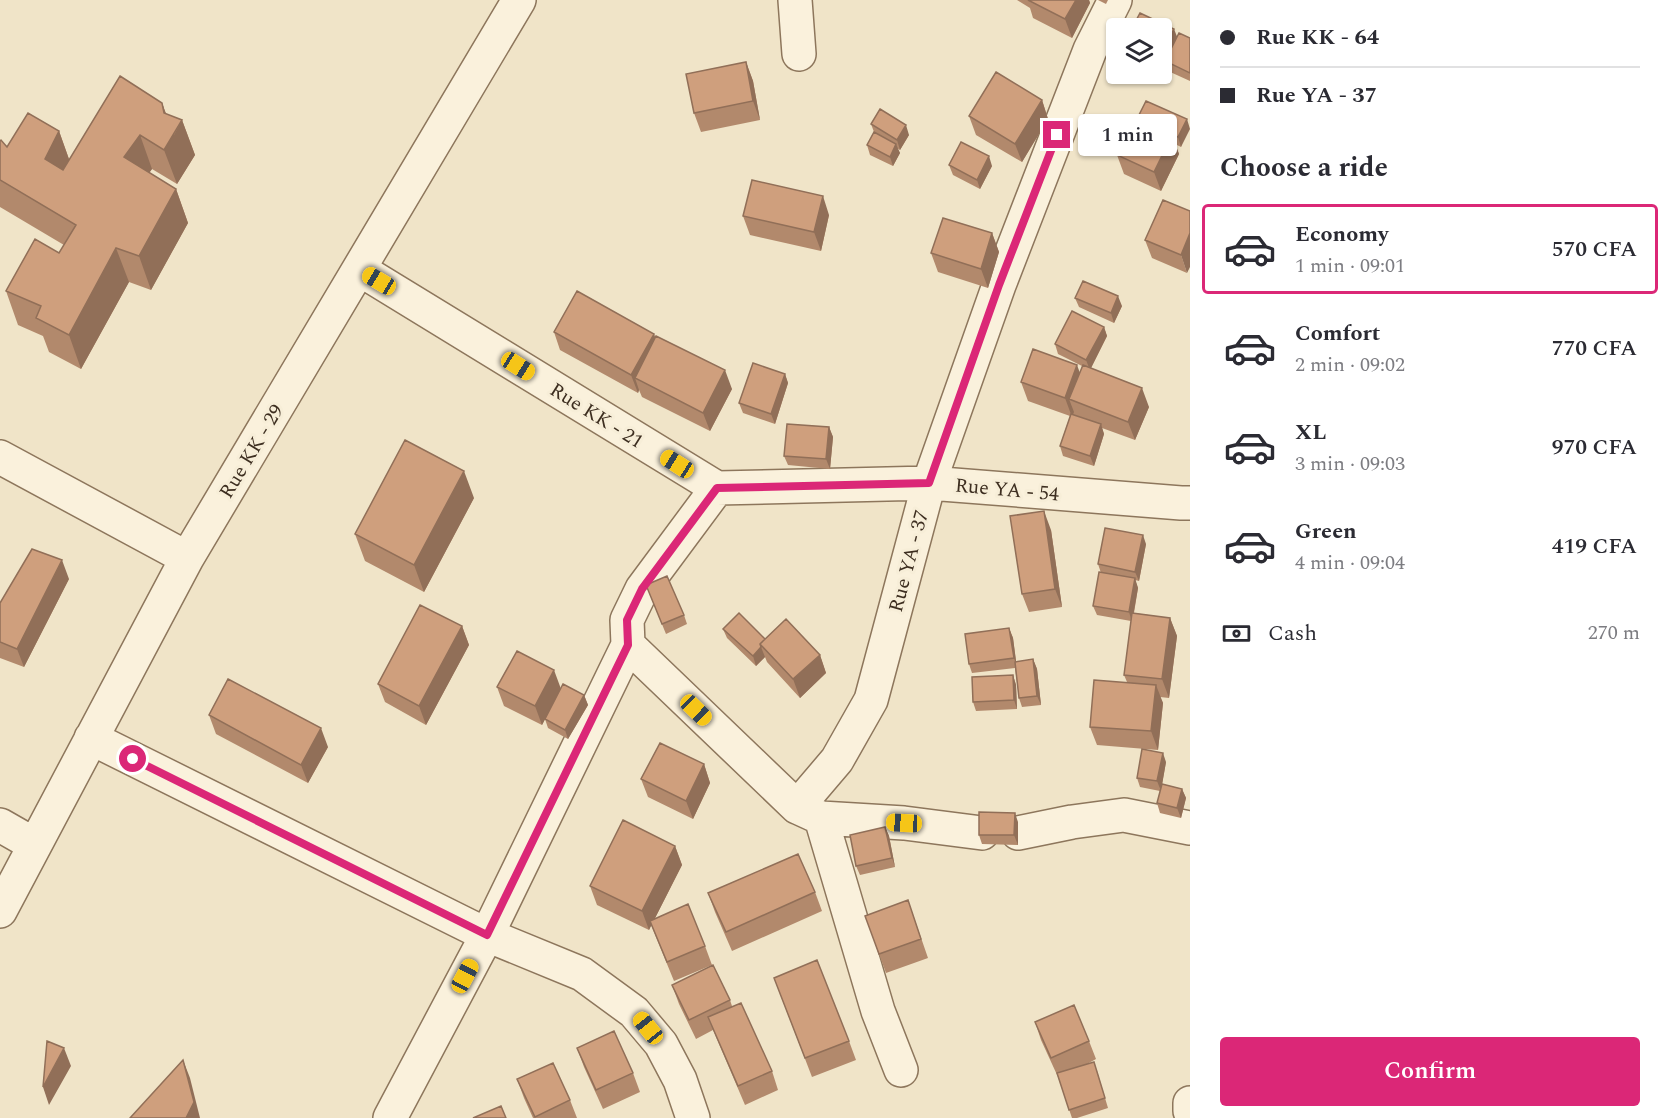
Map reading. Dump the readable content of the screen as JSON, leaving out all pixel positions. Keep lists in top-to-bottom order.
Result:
{
  "streets": {
    "street": [
      "Rue KK - 21",
      "Rue KK - 29",
      "Rue YA - 54",
      "Rue YA - 37"
    ]
  },
  "crossings": [
    ["Rue KK - 21", "Rue KK - 29"],
    ["Rue KK - 21", "Rue YA - 54"],
    ["Rue YA - 54", "Rue YA - 37"]
  ],
  "page": {
    "banner": ["Rue KK - 64", "Rue YA - 37"],
    "bubble": "1 min",
    "heading": "Choose a ride",
    "list": [
      {
        "name": "Economy",
        "note": "1 min · 09:01",
        "value": "570 CFA"
      },
      {
        "name": "Comfort",
        "note": "2 min · 09:02",
        "value": "770 CFA"
      },
      {
        "name": "XL",
        "note": "3 min · 09:03",
        "value": "970 CFA"
      },
      {
        "name": "Green",
        "note": "4 min · 09:04",
        "value": "419 CFA"
      }
    ],
    "pay": ["Cash", "270 m"],
    "buttons": "Confirm"
  }
}
